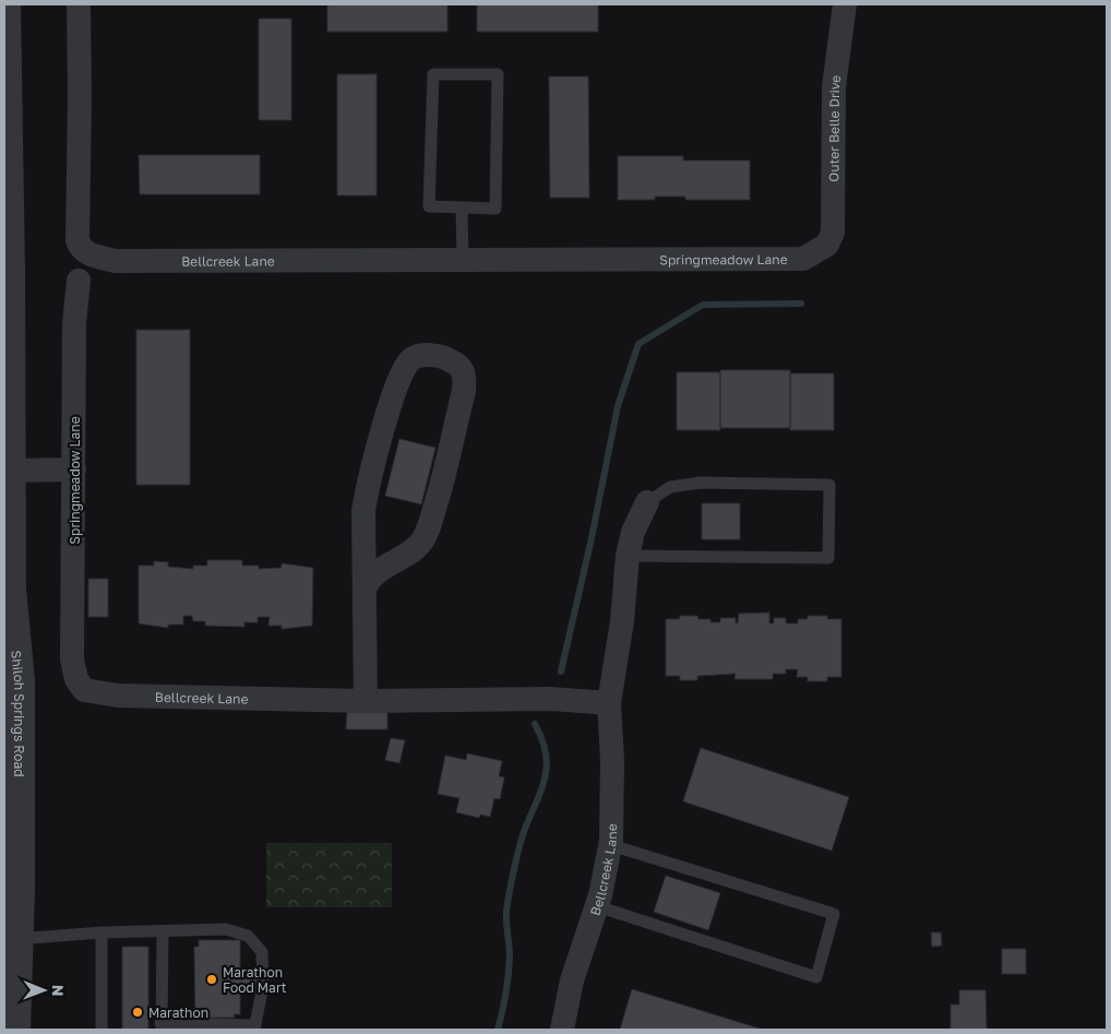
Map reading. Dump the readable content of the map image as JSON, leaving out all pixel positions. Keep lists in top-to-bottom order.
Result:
{
  "streets": {
    "street": [
      "Outer Belle Drive",
      "Springmeadow Lane",
      "Bellcreek Lane",
      "Shiloh Springs Road"
    ]
  },
  "crossings": [
    ["Outer Belle Drive", "Springmeadow Lane"],
    ["Springmeadow Lane", "Bellcreek Lane"]
  ],
  "places": ["Marathon Food Mart", "Marathon"],
  "north": "right"
}
